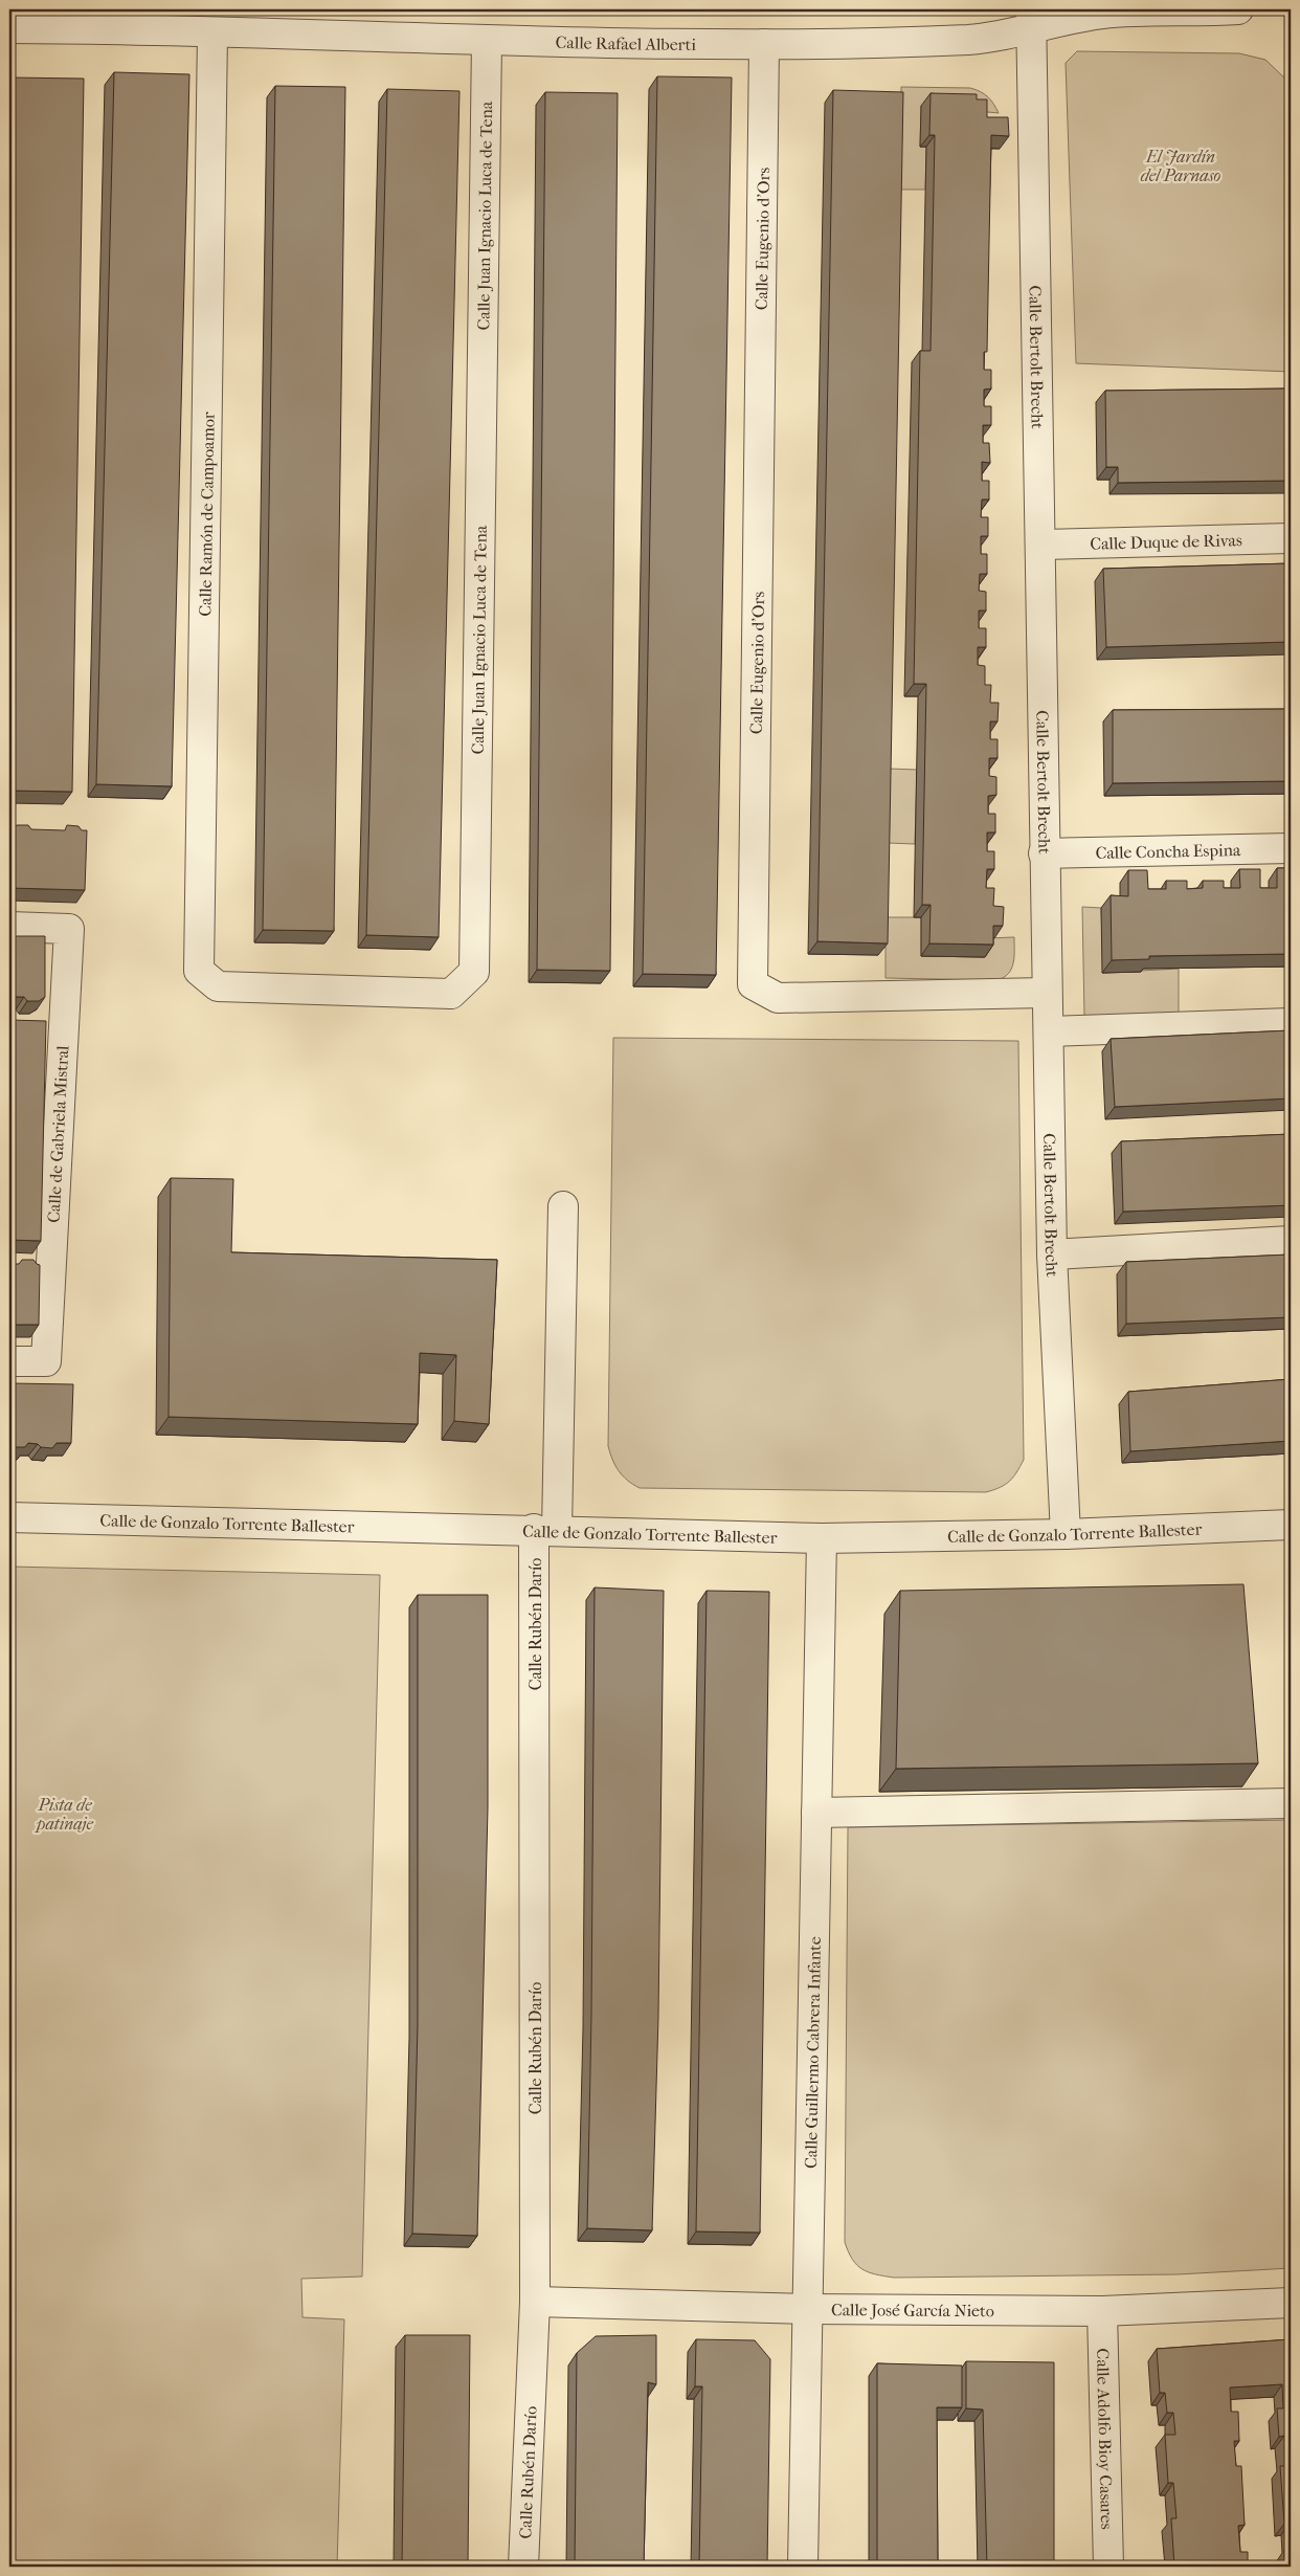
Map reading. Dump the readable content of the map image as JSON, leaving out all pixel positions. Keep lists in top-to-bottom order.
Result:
{
  "streets": {
    "street": [
      "Calle Rafael Alberti",
      "Calle Juan Ignacio Luca de Tena",
      "Calle Eugenio d'Ors",
      "Calle Bertolt Brecht",
      "Calle Ramón de Campoamor",
      "Calle Duque de Rivas",
      "Calle Concha Espina",
      "Calle de Gabriela Mistral",
      "Calle de Gonzalo Torrente Ballester",
      "Calle Rubén Darío",
      "Calle Guillermo Cabrera Infante",
      "Calle José García Nieto",
      "Calle Adolfo Bioy Casares"
    ]
  },
  "crossings": [
    ["Calle Rafael Alberti", "Calle Juan Ignacio Luca de Tena"],
    ["Calle Rafael Alberti", "Calle Eugenio d'Ors"],
    ["Calle Rafael Alberti", "Calle Bertolt Brecht"],
    ["Calle Rafael Alberti", "Calle Ramón de Campoamor"],
    ["Calle Juan Ignacio Luca de Tena", "Calle Ramón de Campoamor"],
    ["Calle Eugenio d'Ors", "Calle Bertolt Brecht"],
    ["Calle Bertolt Brecht", "Calle Duque de Rivas"],
    ["Calle Bertolt Brecht", "Calle Concha Espina"],
    ["Calle Bertolt Brecht", "Calle de Gonzalo Torrente Ballester"],
    ["Calle de Gonzalo Torrente Ballester", "Calle Rubén Darío"],
    ["Calle de Gonzalo Torrente Ballester", "Calle Guillermo Cabrera Infante"],
    ["Calle Rubén Darío", "Calle José García Nieto"],
    ["Calle Guillermo Cabrera Infante", "Calle José García Nieto"],
    ["Calle José García Nieto", "Calle Adolfo Bioy Casares"]
  ],
  "parks": ["El Jardín del Parnaso", "Pista de patinaje"]
}
